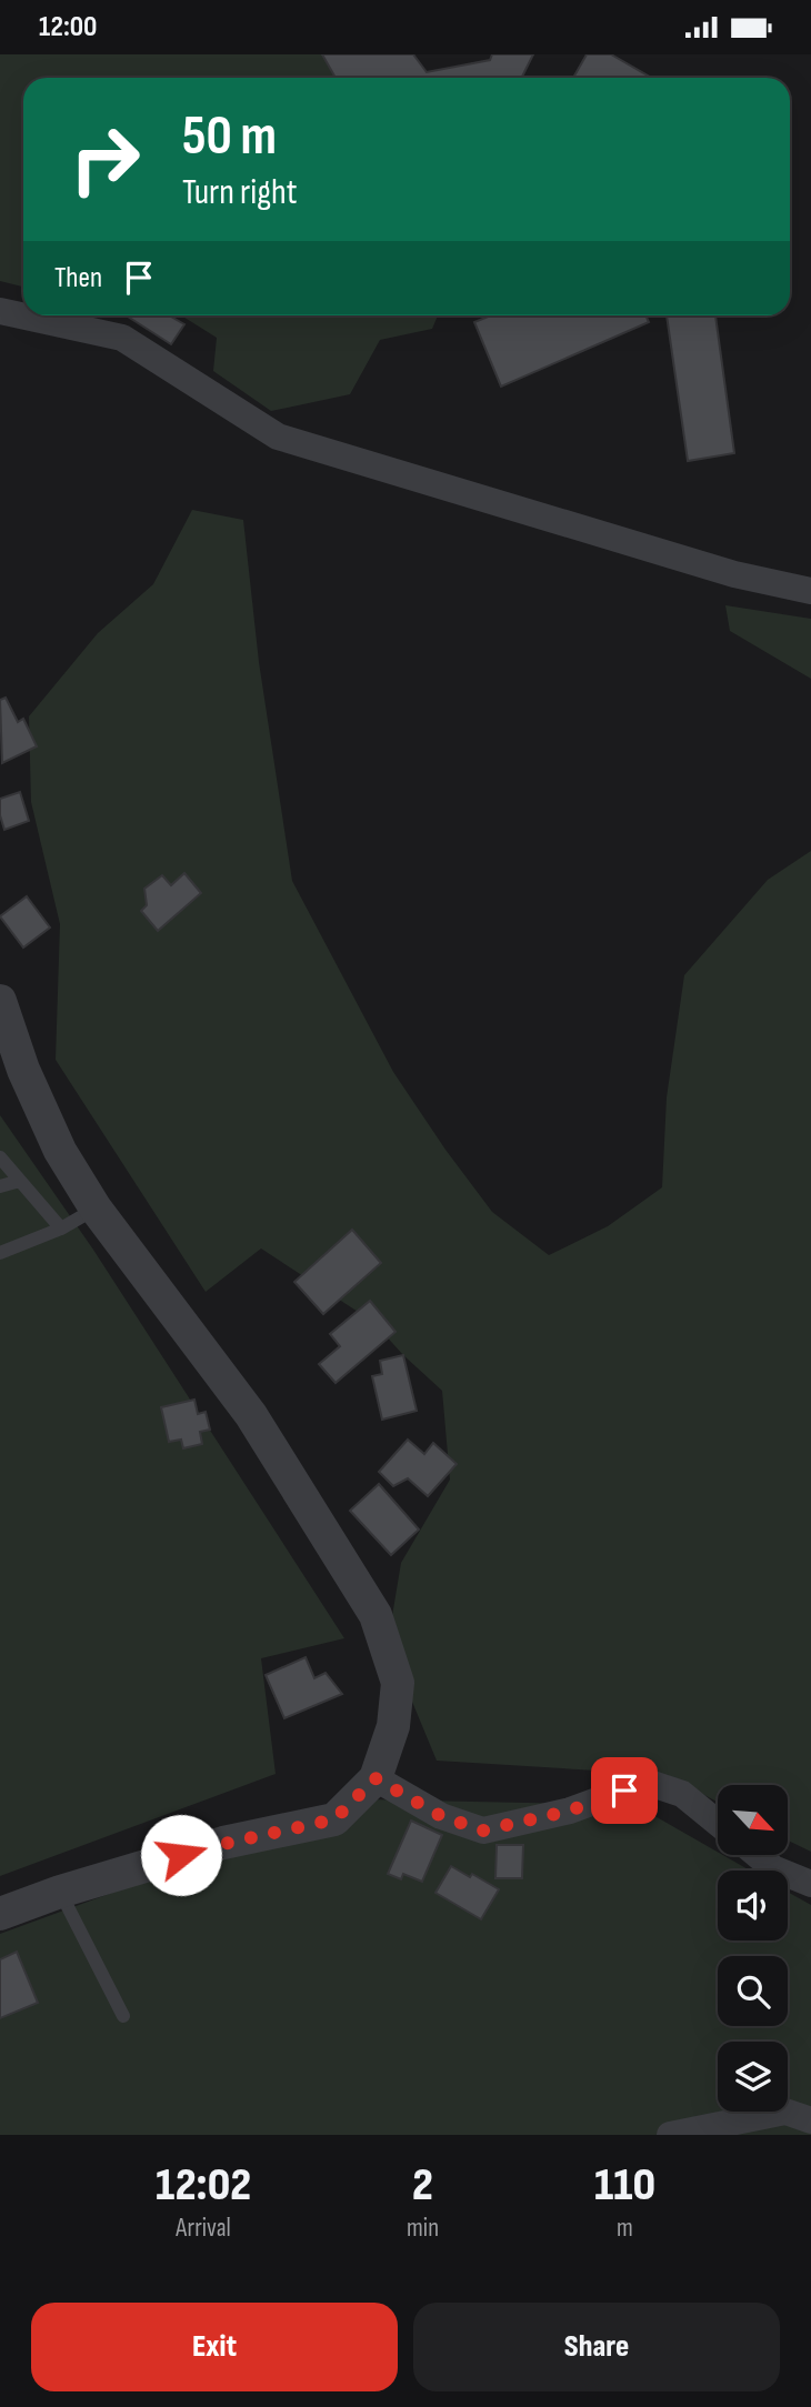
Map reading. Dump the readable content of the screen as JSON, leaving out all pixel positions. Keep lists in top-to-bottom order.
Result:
{
  "north": "bottom right",
  "page": {
    "status": "12:00",
    "turn": ["50 m", "Turn right"],
    "then": "Then",
    "eta": [
      "12:02",
      "Arrival",
      "2",
      "min",
      "110",
      "m"
    ],
    "buttons": ["Exit", "Share"]
  }
}
